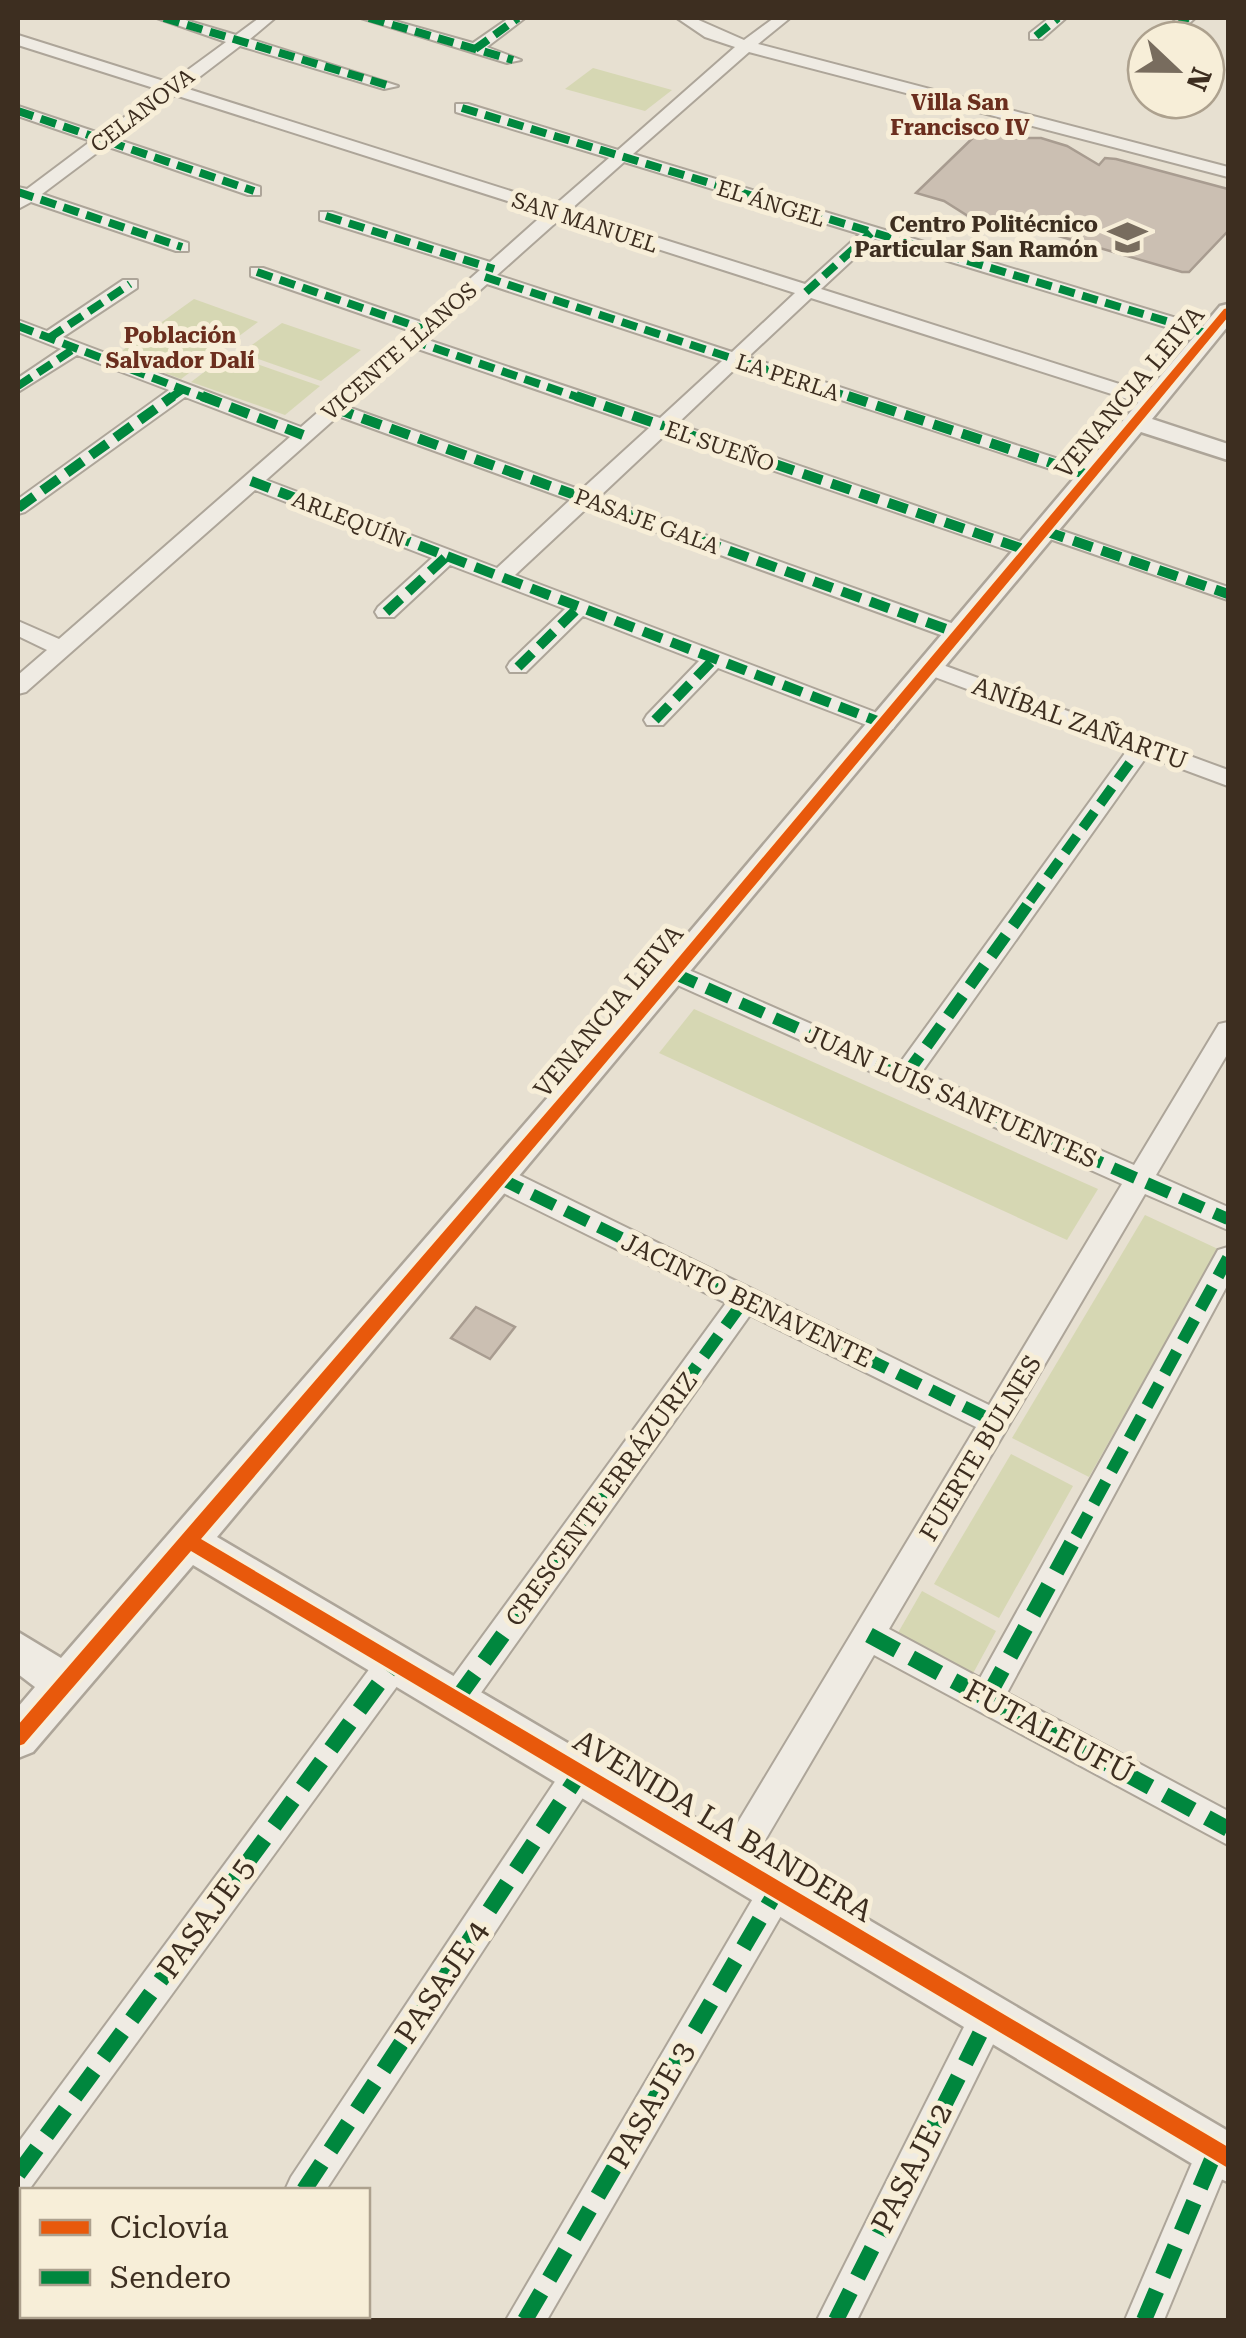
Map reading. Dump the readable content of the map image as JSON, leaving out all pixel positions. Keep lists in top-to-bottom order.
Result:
{
  "streets": {
    "street": [
      "CELANOVA",
      "EL ÁNGEL",
      "SAN MANUEL",
      "VICENTE LLANOS",
      "LA PERLA",
      "VENANCIA LEIVA",
      "EL SUEÑO",
      "ARLEQUÍN",
      "PASAJE GALA",
      "ANÍBAL ZAÑARTU",
      "JUAN LUIS SANFUENTES",
      "JACINTO BENAVENTE",
      "FUERTE BULNES",
      "CRESCENTE ERRÁZURIZ",
      "FUTALEUFÚ",
      "AVENIDA LA BANDERA",
      "PASAJE 5",
      "PASAJE 4",
      "PASAJE 3",
      "PASAJE 2"
    ]
  },
  "crossings": [
    ["CELANOVA", "SAN MANUEL"],
    ["EL ÁNGEL", "VICENTE LLANOS"],
    ["EL ÁNGEL", "VENANCIA LEIVA"],
    ["SAN MANUEL", "VICENTE LLANOS"],
    ["SAN MANUEL", "VENANCIA LEIVA"],
    ["VICENTE LLANOS", "LA PERLA"],
    ["VICENTE LLANOS", "EL SUEÑO"],
    ["VICENTE LLANOS", "ARLEQUÍN"],
    ["VICENTE LLANOS", "PASAJE GALA"],
    ["LA PERLA", "VENANCIA LEIVA"],
    ["VENANCIA LEIVA", "EL SUEÑO"],
    ["VENANCIA LEIVA", "ARLEQUÍN"],
    ["VENANCIA LEIVA", "PASAJE GALA"],
    ["VENANCIA LEIVA", "ANÍBAL ZAÑARTU"],
    ["VENANCIA LEIVA", "JUAN LUIS SANFUENTES"],
    ["VENANCIA LEIVA", "JACINTO BENAVENTE"],
    ["VENANCIA LEIVA", "AVENIDA LA BANDERA"],
    ["JUAN LUIS SANFUENTES", "FUERTE BULNES"],
    ["JACINTO BENAVENTE", "FUERTE BULNES"],
    ["JACINTO BENAVENTE", "CRESCENTE ERRÁZURIZ"],
    ["FUERTE BULNES", "FUTALEUFÚ"],
    ["FUERTE BULNES", "AVENIDA LA BANDERA"],
    ["CRESCENTE ERRÁZURIZ", "AVENIDA LA BANDERA"],
    ["AVENIDA LA BANDERA", "PASAJE 5"],
    ["AVENIDA LA BANDERA", "PASAJE 4"],
    ["AVENIDA LA BANDERA", "PASAJE 3"],
    ["AVENIDA LA BANDERA", "PASAJE 2"]
  ],
  "districts": ["Villa San Francisco IV", "Población Salvador Dalí"],
  "places": {
    "school or university": ["Centro Politécnico Particular San Ramón"]
  },
  "legend": ["Ciclovía", "Sendero"],
  "north": "right"
}
